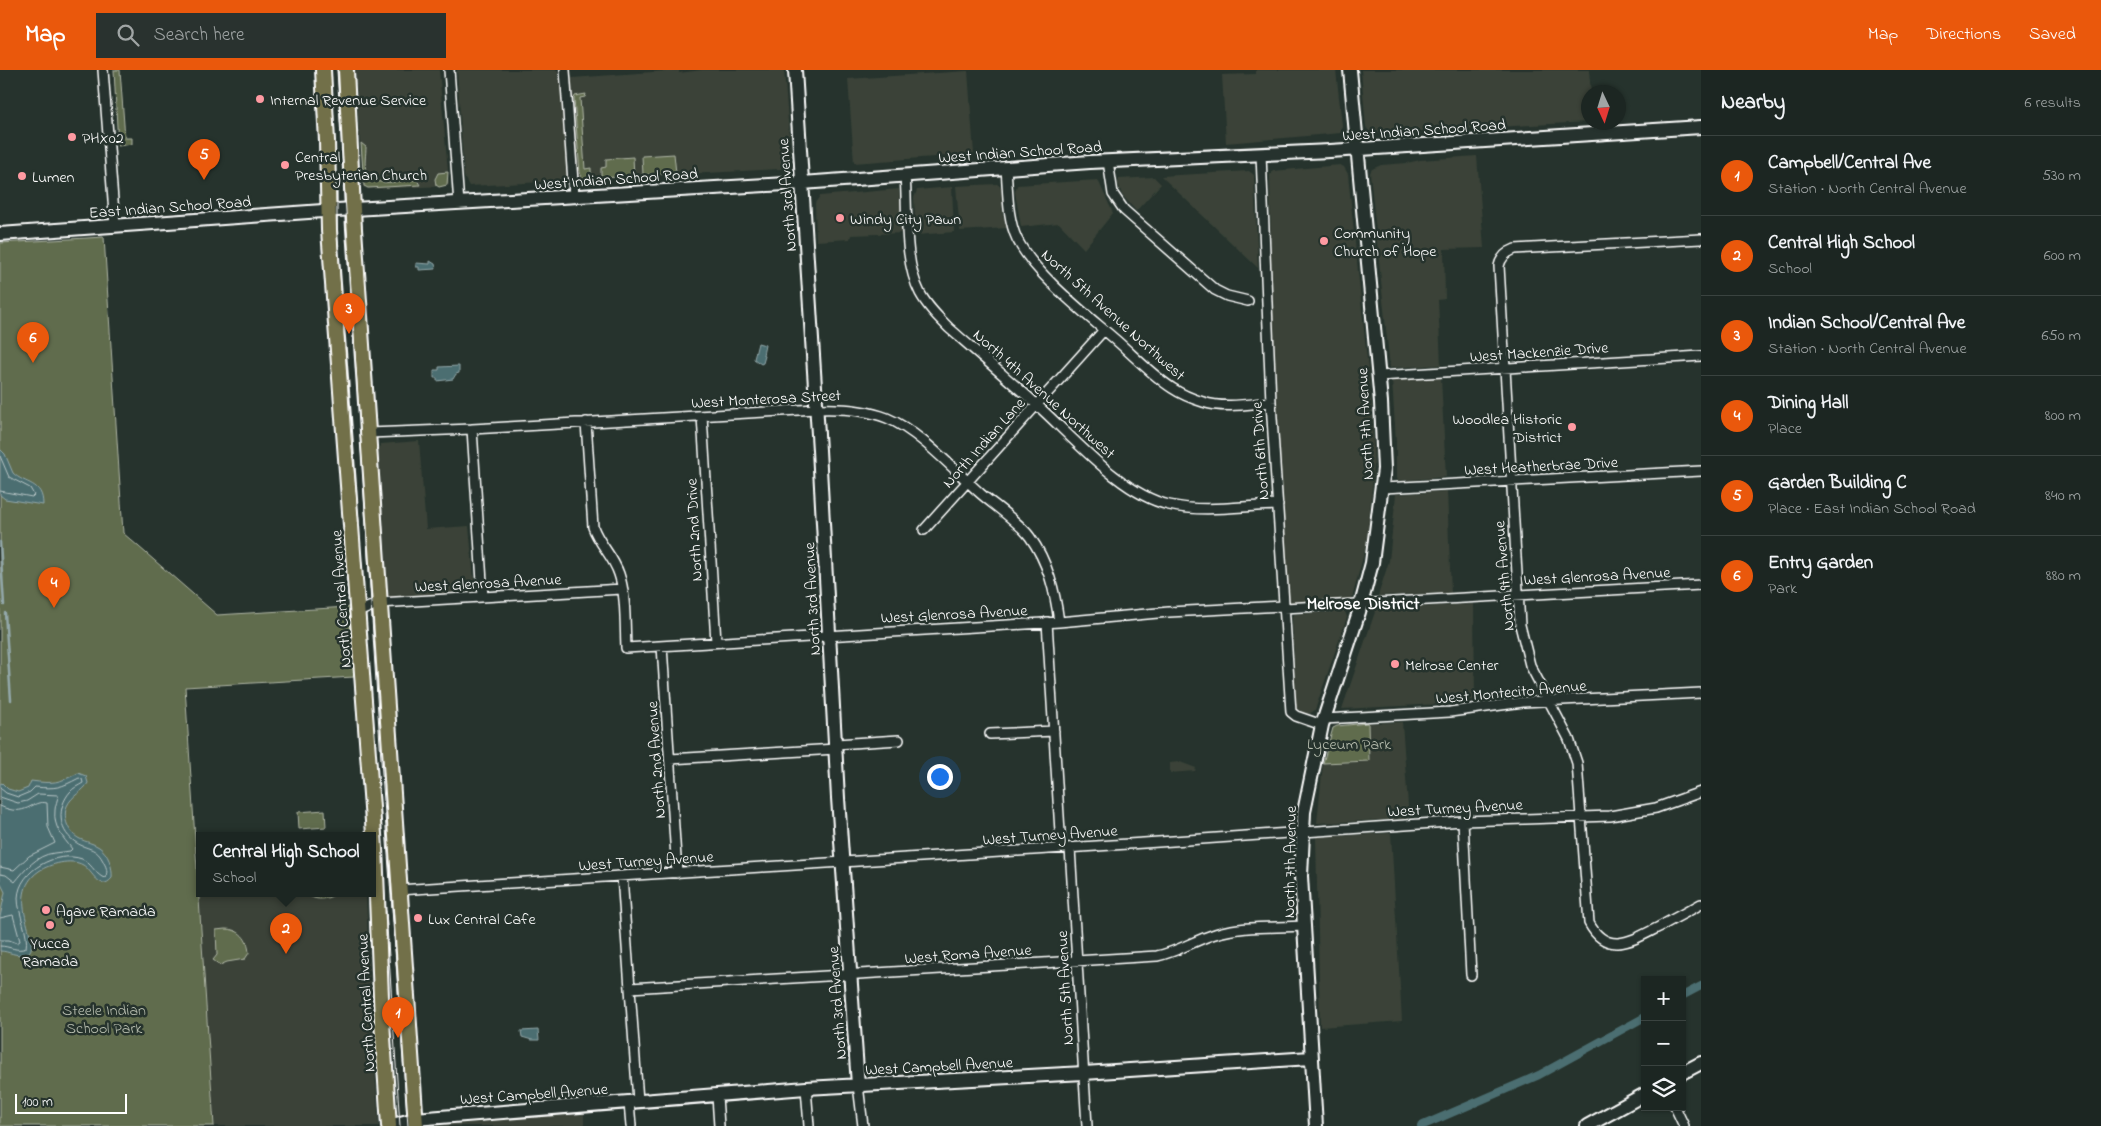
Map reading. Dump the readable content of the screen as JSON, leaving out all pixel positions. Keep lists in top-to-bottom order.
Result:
{
  "streets": {
    "main road": [
      "West Indian School Road",
      "North 3rd Avenue",
      "East Indian School Road",
      "North 7th Avenue",
      "North Central Avenue",
      "West Campbell Avenue"
    ],
    "street": [
      "North 5th Avenue Northwest",
      "West Mackenzie Drive",
      "North 4th Avenue Northwest",
      "West Monterosa Street",
      "North Indian Lane",
      "North 6th Drive",
      "West Heatherbrae Drive",
      "North 2nd Drive",
      "West Glenrosa Avenue",
      "North 9th Avenue",
      "West Montecito Avenue",
      "North 2nd Avenue",
      "West Turney Avenue",
      "West Roma Avenue",
      "North 5th Avenue"
    ]
  },
  "crossings": [
    ["West Indian School Road", "North 3rd Avenue"],
    ["West Indian School Road", "East Indian School Road"],
    ["West Indian School Road", "North 5th Avenue Northwest"],
    ["West Indian School Road", "North 4th Avenue Northwest"],
    ["West Indian School Road", "North 7th Avenue"],
    ["West Indian School Road", "North 6th Drive"],
    ["West Indian School Road", "North Central Avenue"],
    ["North 3rd Avenue", "West Monterosa Street"],
    ["North 3rd Avenue", "West Glenrosa Avenue"],
    ["North 3rd Avenue", "West Turney Avenue"],
    ["North 3rd Avenue", "West Roma Avenue"],
    ["North 3rd Avenue", "West Campbell Avenue"],
    ["East Indian School Road", "North Central Avenue"],
    ["North 5th Avenue Northwest", "North Indian Lane"],
    ["North 5th Avenue Northwest", "North 6th Drive"],
    ["West Mackenzie Drive", "North 7th Avenue"],
    ["West Mackenzie Drive", "North 9th Avenue"],
    ["North 4th Avenue Northwest", "North Indian Lane"],
    ["North 4th Avenue Northwest", "North 6th Drive"],
    ["West Monterosa Street", "North Indian Lane"],
    ["West Monterosa Street", "North 2nd Drive"],
    ["West Monterosa Street", "West Glenrosa Avenue"],
    ["West Monterosa Street", "North Central Avenue"],
    ["North 7th Avenue", "North 6th Drive"],
    ["North 7th Avenue", "West Heatherbrae Drive"],
    ["North 7th Avenue", "West Glenrosa Avenue"],
    ["North 7th Avenue", "West Montecito Avenue"],
    ["North 7th Avenue", "West Turney Avenue"],
    ["North 7th Avenue", "West Roma Avenue"],
    ["North 7th Avenue", "West Campbell Avenue"],
    ["North 6th Drive", "West Glenrosa Avenue"],
    ["North 6th Drive", "West Montecito Avenue"],
    ["West Heatherbrae Drive", "North 9th Avenue"],
    ["North 2nd Drive", "West Glenrosa Avenue"],
    ["West Glenrosa Avenue", "North 9th Avenue"],
    ["West Glenrosa Avenue", "North Central Avenue"],
    ["West Glenrosa Avenue", "North 2nd Avenue"],
    ["West Glenrosa Avenue", "North 5th Avenue"],
    ["North 9th Avenue", "West Montecito Avenue"],
    ["North 9th Avenue", "West Turney Avenue"],
    ["North Central Avenue", "West Turney Avenue"],
    ["North Central Avenue", "West Campbell Avenue"],
    ["North 2nd Avenue", "West Turney Avenue"],
    ["West Turney Avenue", "North 5th Avenue"],
    ["West Roma Avenue", "North 5th Avenue"],
    ["North 5th Avenue", "West Campbell Avenue"]
  ],
  "districts": ["Melrose District"],
  "parks": ["Lyceum Park", "Steele Indian School Park"],
  "places": [
    "Internal Revenue Service",
    "PHX02",
    "Central Presbyterian Church",
    "Lumen",
    "Windy City Pawn",
    "Community Church of Hope",
    "Woodlea Historic District",
    "Melrose Center",
    "Agave Ramada",
    "Lux Central Cafe",
    "Yucca Ramada"
  ],
  "scale_bar": "100 m",
  "north": "bottom",
  "page": {
    "header": "Map",
    "search": "Search here",
    "nav": ["Map", "Directions", "Saved"],
    "heading": ["Nearby", "6 results"],
    "list": [
      {
        "mark": "1",
        "name": "Campbell/Central Ave",
        "note": "Station · North Central Avenue",
        "value": "530 m"
      },
      {
        "mark": "2",
        "name": "Central High School",
        "note": "School",
        "value": "600 m"
      },
      {
        "mark": "3",
        "name": "Indian School/Central Ave",
        "note": "Station · North Central Avenue",
        "value": "650 m"
      },
      {
        "mark": "4",
        "name": "Dining Hall",
        "note": "Place",
        "value": "800 m"
      },
      {
        "mark": "5",
        "name": "Garden Building C",
        "note": "Place · East Indian School Road",
        "value": "840 m"
      },
      {
        "mark": "6",
        "name": "Entry Garden",
        "note": "Park",
        "value": "880 m"
      }
    ],
    "pins": [
      "5",
      "3",
      "6",
      "4",
      "2",
      "1"
    ],
    "popup": ["Central High School", "School"],
    "map_buttons": ["+", "−"],
    "scale": "100 m"
  }
}
